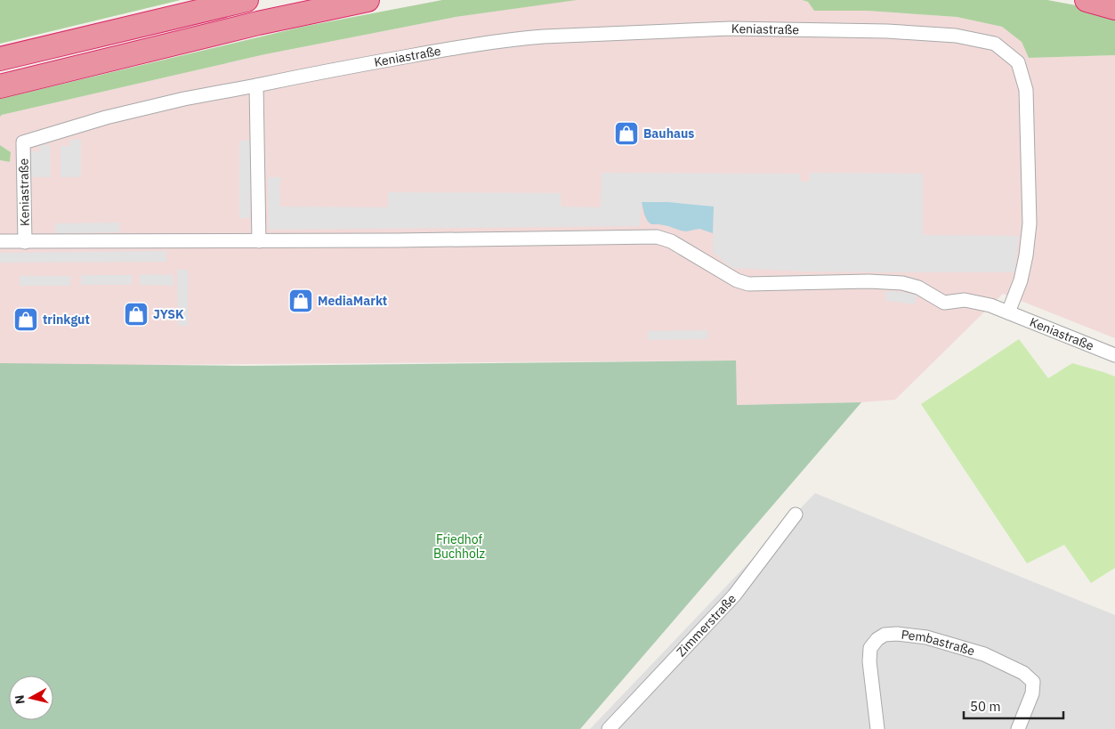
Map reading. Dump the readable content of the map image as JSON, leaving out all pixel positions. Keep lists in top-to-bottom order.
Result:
{
  "streets": {
    "street": ["Keniastraße", "Zimmerstraße", "Pembastraße"]
  },
  "parks": ["Friedhof Buchholz"],
  "places": {
    "shop": [
      "Bauhaus",
      "MediaMarkt",
      "JYSK",
      "trinkgut"
    ]
  },
  "scale_bar": "50 m",
  "north": "left"
}
